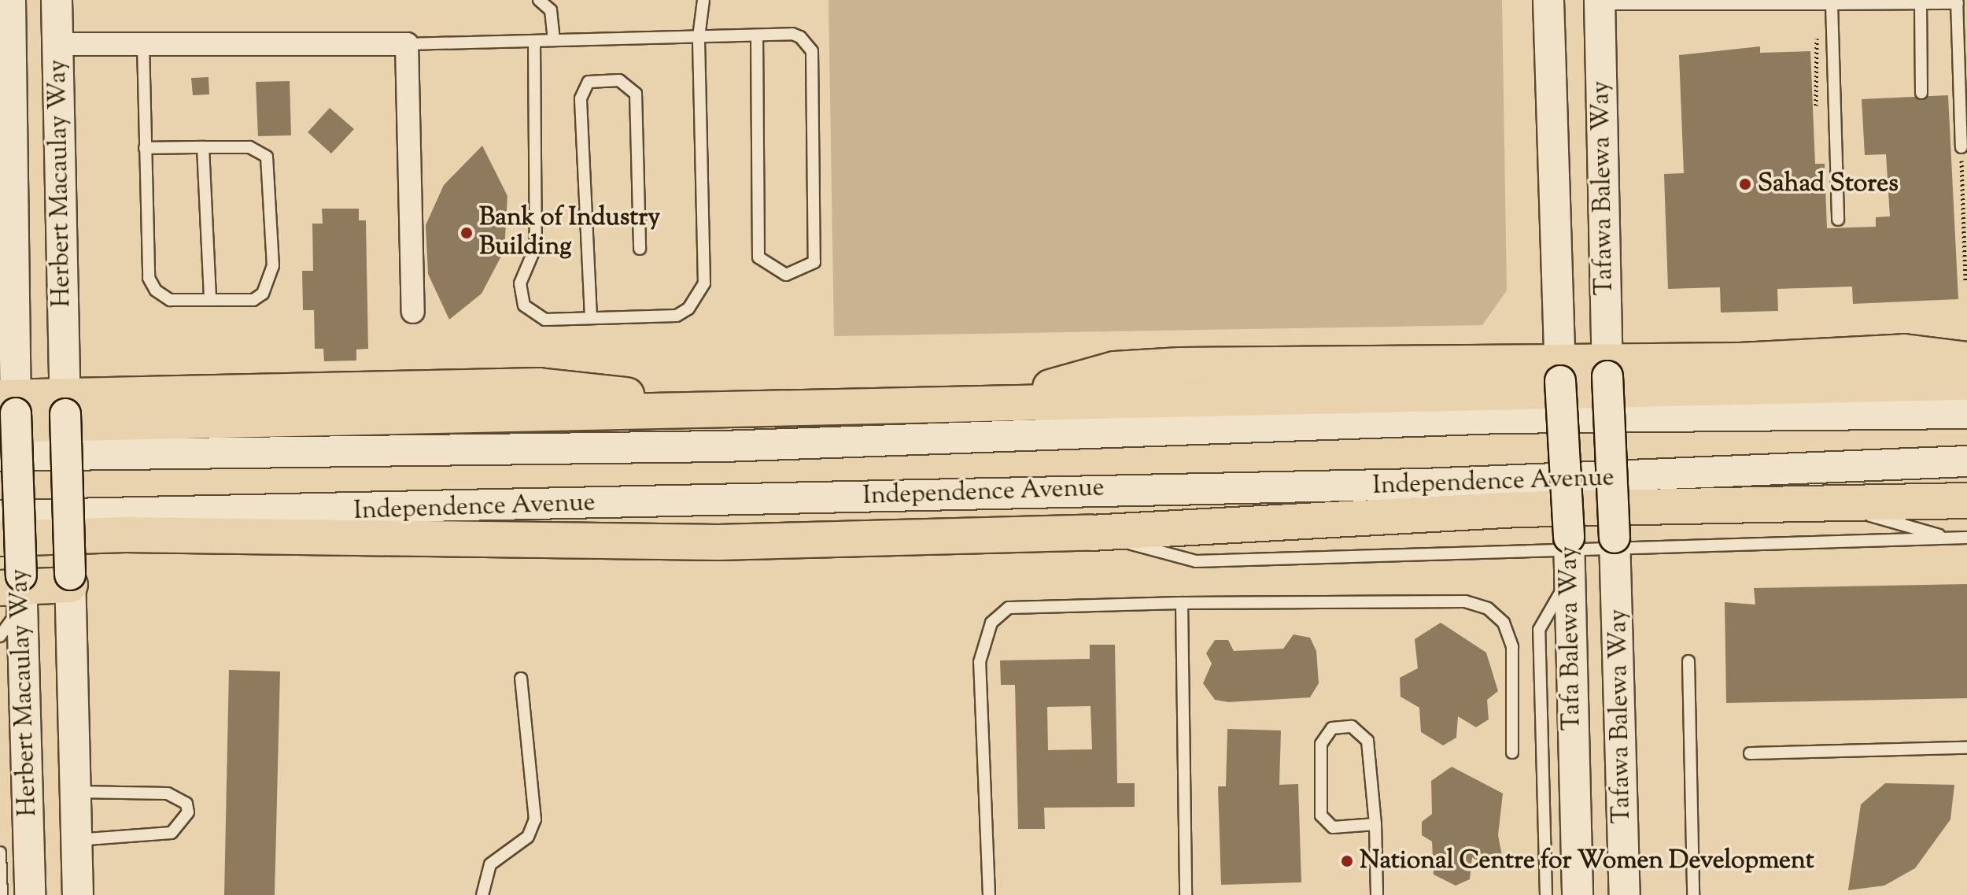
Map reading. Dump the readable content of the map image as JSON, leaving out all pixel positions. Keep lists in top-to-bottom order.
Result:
{
  "streets": {
    "main road": [
      "Herbert Macaulay Way",
      "Tafawa Balewa Way",
      "Independence Avenue",
      "Tafa Balewa Way"
    ]
  },
  "crossings": [
    ["Tafawa Balewa Way", "Tafa Balewa Way"]
  ],
  "places": ["Sahad Stores", "Bank of Industry Building", "National Centre for Women Development"]
}
